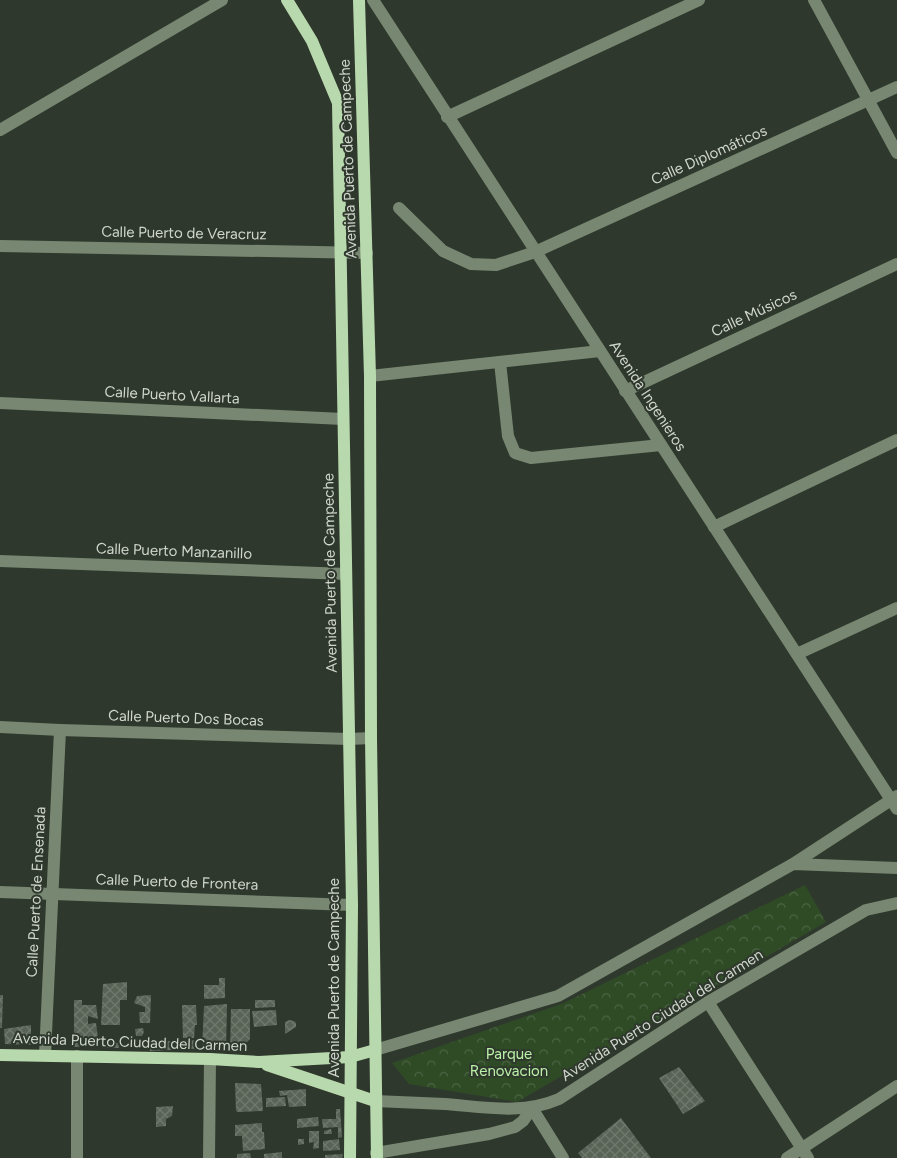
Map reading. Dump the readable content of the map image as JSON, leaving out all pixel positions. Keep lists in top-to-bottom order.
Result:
{
  "streets": {
    "main road": ["Avenida Puerto de Campeche", "Avenida Puerto Ciudad del Carmen"],
    "street": [
      "Calle Diplomáticos",
      "Calle Puerto de Veracruz",
      "Calle Músicos",
      "Calle Puerto Vallarta",
      "Avenida Ingenieros",
      "Calle Puerto Manzanillo",
      "Calle Puerto Dos Bocas",
      "Calle Puerto de Frontera",
      "Calle Puerto de Ensenada"
    ]
  },
  "crossings": [
    ["Calle Diplomáticos", "Avenida Ingenieros"],
    ["Avenida Puerto de Campeche", "Calle Puerto de Veracruz"],
    ["Avenida Puerto de Campeche", "Calle Puerto Vallarta"],
    ["Avenida Puerto de Campeche", "Calle Puerto Manzanillo"],
    ["Avenida Puerto de Campeche", "Calle Puerto Dos Bocas"],
    ["Avenida Puerto de Campeche", "Calle Puerto de Frontera"],
    ["Avenida Puerto de Campeche", "Avenida Puerto Ciudad del Carmen"],
    ["Calle Músicos", "Avenida Ingenieros"],
    ["Avenida Ingenieros", "Avenida Puerto Ciudad del Carmen"],
    ["Calle Puerto Dos Bocas", "Calle Puerto de Ensenada"],
    ["Calle Puerto de Frontera", "Calle Puerto de Ensenada"],
    ["Calle Puerto de Ensenada", "Avenida Puerto Ciudad del Carmen"]
  ],
  "parks": ["Parque Renovacion"]
}
